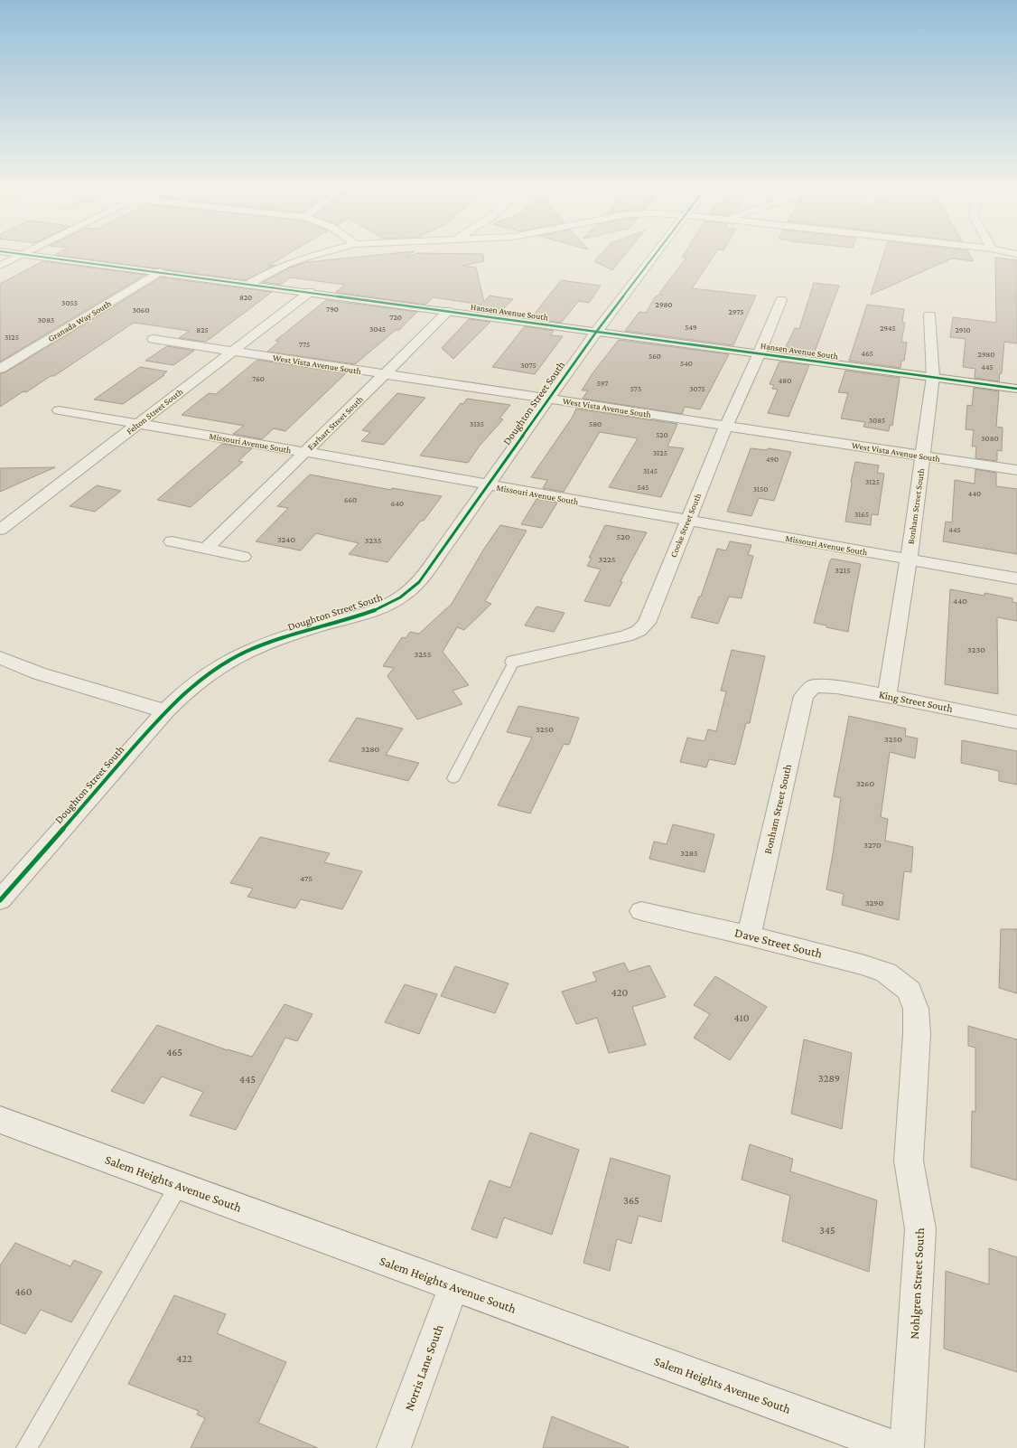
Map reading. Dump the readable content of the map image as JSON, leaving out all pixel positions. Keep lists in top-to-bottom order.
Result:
{
  "streets": {
    "street": [
      "Hansen Avenue South",
      "Granada Way South",
      "West Vista Avenue South",
      "Doughton Street South",
      "Felton Street South",
      "Earhart Street South",
      "Missouri Avenue South",
      "Bonham Street South",
      "Cooke Street South",
      "King Street South",
      "Dave Street South",
      "Salem Heights Avenue South",
      "Nohlgren Street South",
      "Norris Lane South"
    ]
  },
  "crossings": [
    ["Hansen Avenue South", "Granada Way South"],
    ["Hansen Avenue South", "Doughton Street South"],
    ["Hansen Avenue South", "Felton Street South"],
    ["Hansen Avenue South", "Earhart Street South"],
    ["Hansen Avenue South", "Bonham Street South"],
    ["Hansen Avenue South", "Cooke Street South"],
    ["West Vista Avenue South", "Doughton Street South"],
    ["West Vista Avenue South", "Felton Street South"],
    ["West Vista Avenue South", "Earhart Street South"],
    ["West Vista Avenue South", "Bonham Street South"],
    ["West Vista Avenue South", "Cooke Street South"],
    ["Doughton Street South", "Missouri Avenue South"],
    ["Felton Street South", "Missouri Avenue South"],
    ["Earhart Street South", "Missouri Avenue South"],
    ["Missouri Avenue South", "Bonham Street South"],
    ["Missouri Avenue South", "Cooke Street South"],
    ["Bonham Street South", "King Street South"],
    ["Bonham Street South", "Dave Street South"],
    ["Dave Street South", "Nohlgren Street South"],
    ["Salem Heights Avenue South", "Norris Lane South"]
  ],
  "house_numbers": [
    "820",
    "3055",
    "2980",
    "790",
    "3060",
    "2975",
    "720",
    "3085",
    "549",
    "2945",
    "3045",
    "825",
    "2910",
    "3125",
    "775",
    "465",
    "2980",
    "560",
    "540",
    "3075",
    "445",
    "760",
    "480",
    "597",
    "575",
    "3075",
    "3085",
    "3135",
    "580",
    "520",
    "3080",
    "3125",
    "490",
    "3145",
    "3125",
    "545",
    "3150",
    "440",
    "660",
    "640",
    "3165",
    "445",
    "520",
    "3240",
    "3235",
    "3225",
    "3215",
    "440",
    "3230",
    "3255",
    "3250",
    "3250",
    "3280",
    "3260",
    "3270",
    "3285",
    "475",
    "3290",
    "420",
    "410",
    "465",
    "3289",
    "445",
    "365",
    "345",
    "460",
    "422"
  ]
}
